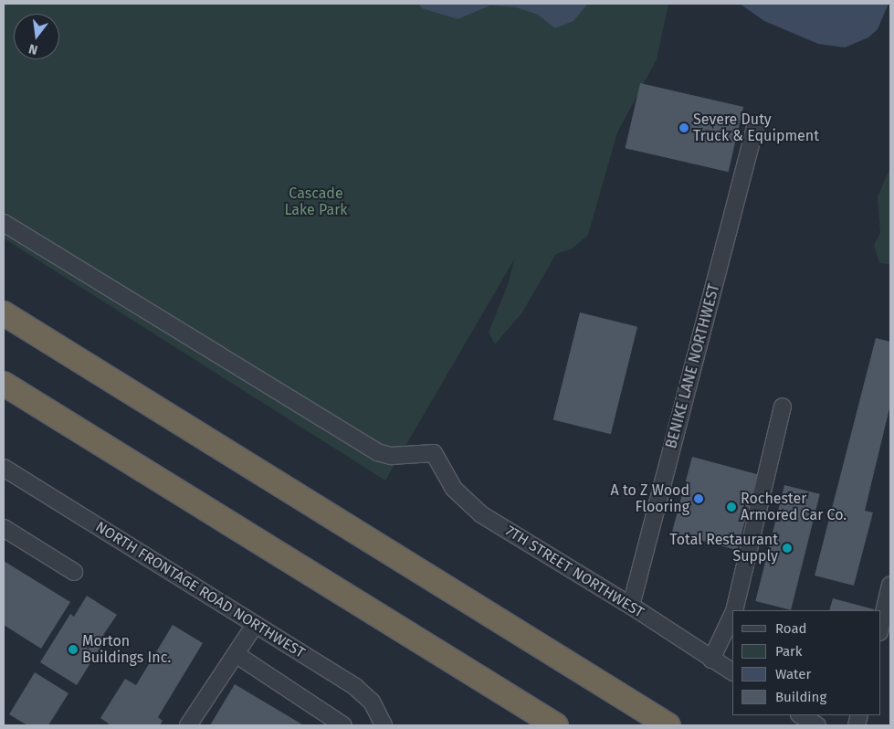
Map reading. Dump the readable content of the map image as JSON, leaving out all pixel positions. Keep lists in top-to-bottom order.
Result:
{
  "streets": {
    "street": ["BENIKE LANE NORTHWEST", "7TH STREET NORTHWEST", "NORTH FRONTAGE ROAD NORTHWEST"]
  },
  "crossings": [
    ["BENIKE LANE NORTHWEST", "7TH STREET NORTHWEST"]
  ],
  "parks": ["Cascade Lake Park"],
  "places": [
    "Severe Duty Truck & Equipment",
    "A to Z Wood Flooring",
    "Rochester Armored Car Co.",
    "Total Restaurant Supply",
    "Morton Buildings Inc."
  ],
  "legend": [
    "Road",
    "Park",
    "Water",
    "Building"
  ],
  "north": "bottom"
}
